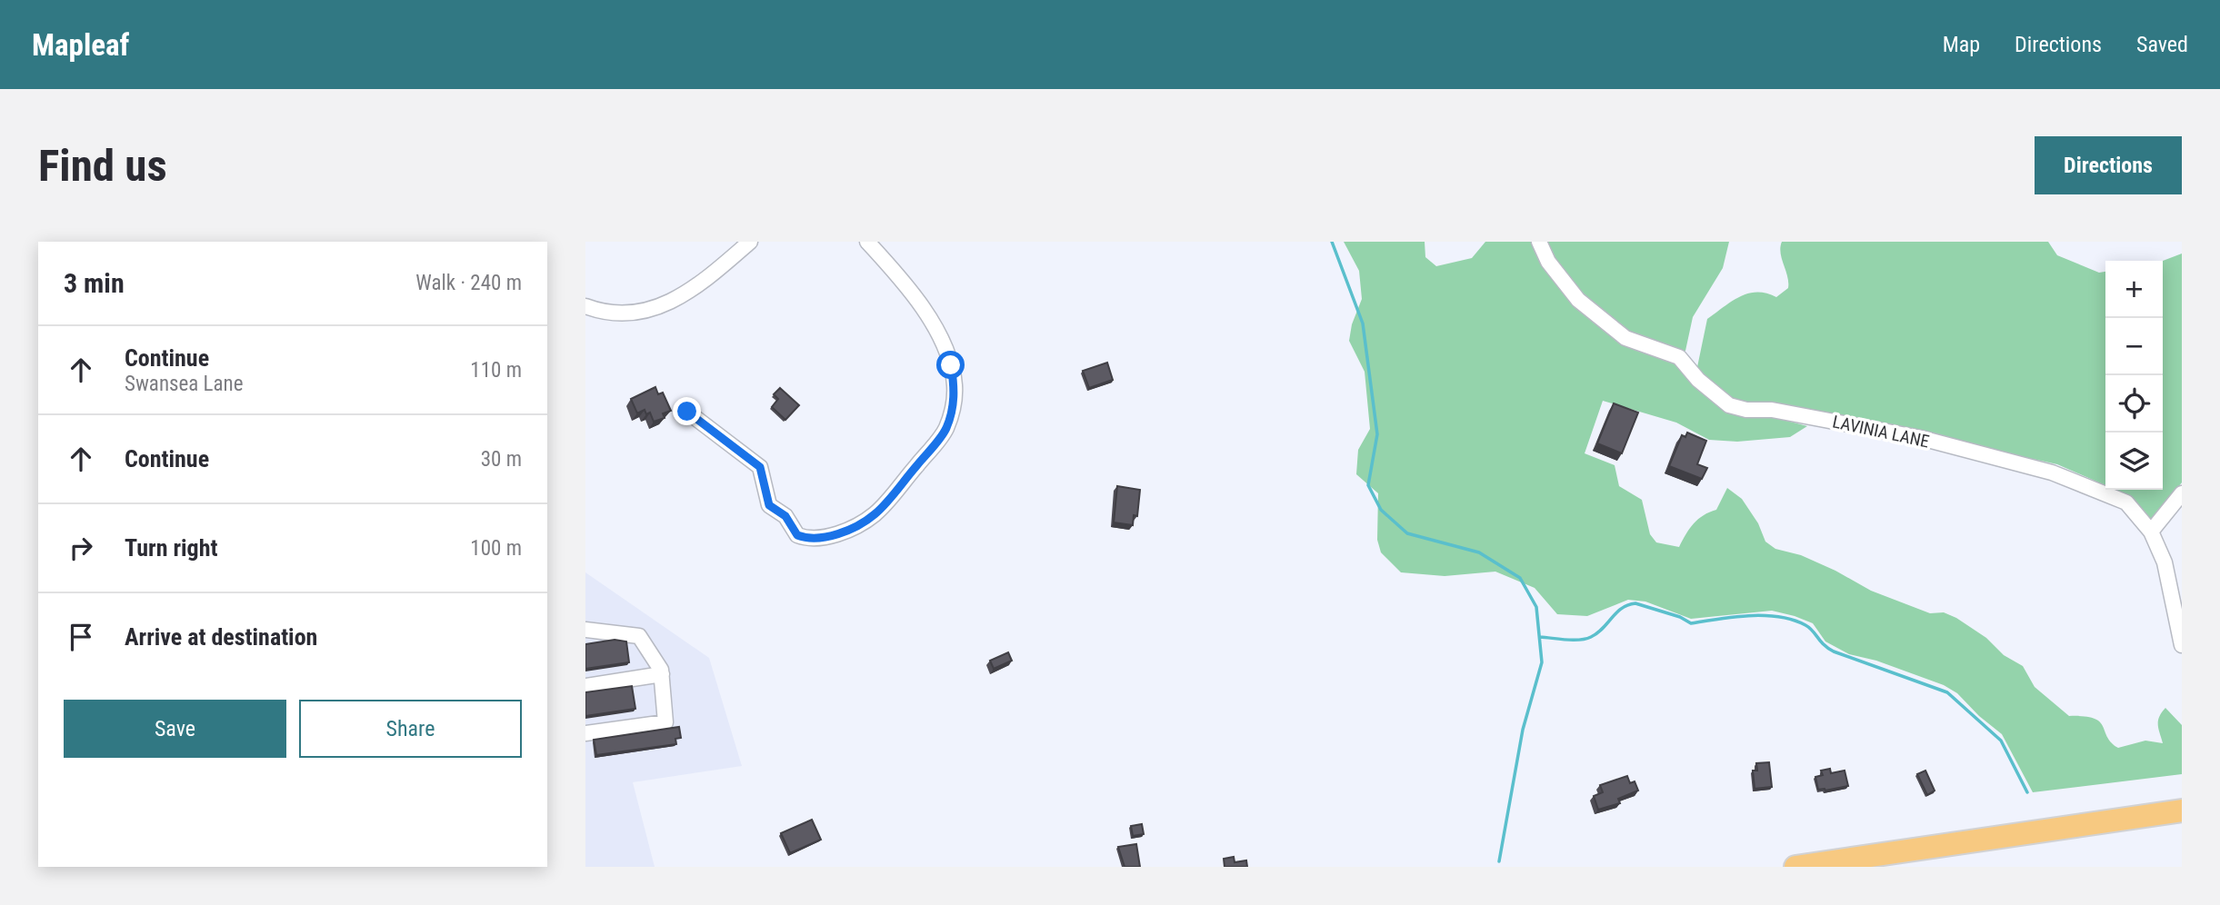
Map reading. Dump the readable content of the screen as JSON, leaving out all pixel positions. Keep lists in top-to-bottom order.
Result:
{
  "streets": {
    "street": ["LAVINIA LANE"]
  },
  "page": {
    "header": "Mapleaf",
    "nav": ["Map", "Directions", "Saved"],
    "buttons": [
      "Directions",
      ["Save", "Share"]
    ],
    "title": "Find us",
    "heading": ["3 min", "Walk · 240 m"],
    "map_buttons": ["+", "−"],
    "list": [
      ["Continue", "Swansea Lane", "110 m"],
      ["Continue", "30 m"],
      ["Turn right", "100 m"],
      "Arrive at destination"
    ]
  }
}
